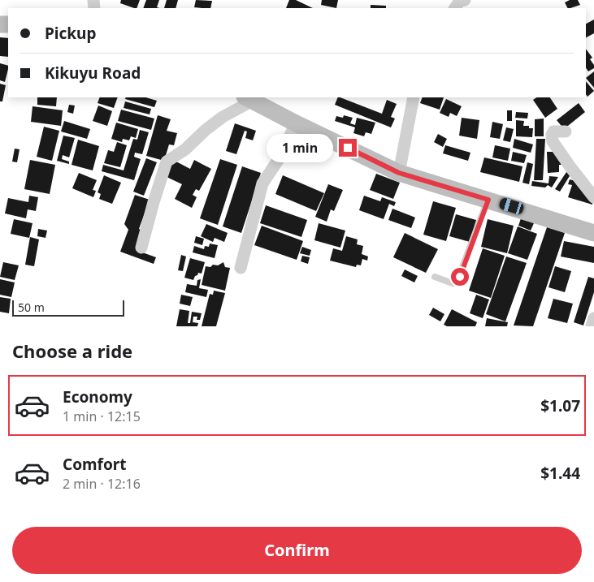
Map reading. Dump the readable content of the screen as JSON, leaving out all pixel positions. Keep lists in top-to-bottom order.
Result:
{
  "scale_bar": "50 m",
  "page": {
    "banner": ["Pickup", "Kikuyu Road"],
    "bubble": "1 min",
    "scale": "50 m",
    "heading": "Choose a ride",
    "list": [
      {
        "name": "Economy",
        "note": "1 min · 12:15",
        "value": "$1.07"
      },
      {
        "name": "Comfort",
        "note": "2 min · 12:16",
        "value": "$1.44"
      }
    ],
    "buttons": "Confirm"
  }
}
